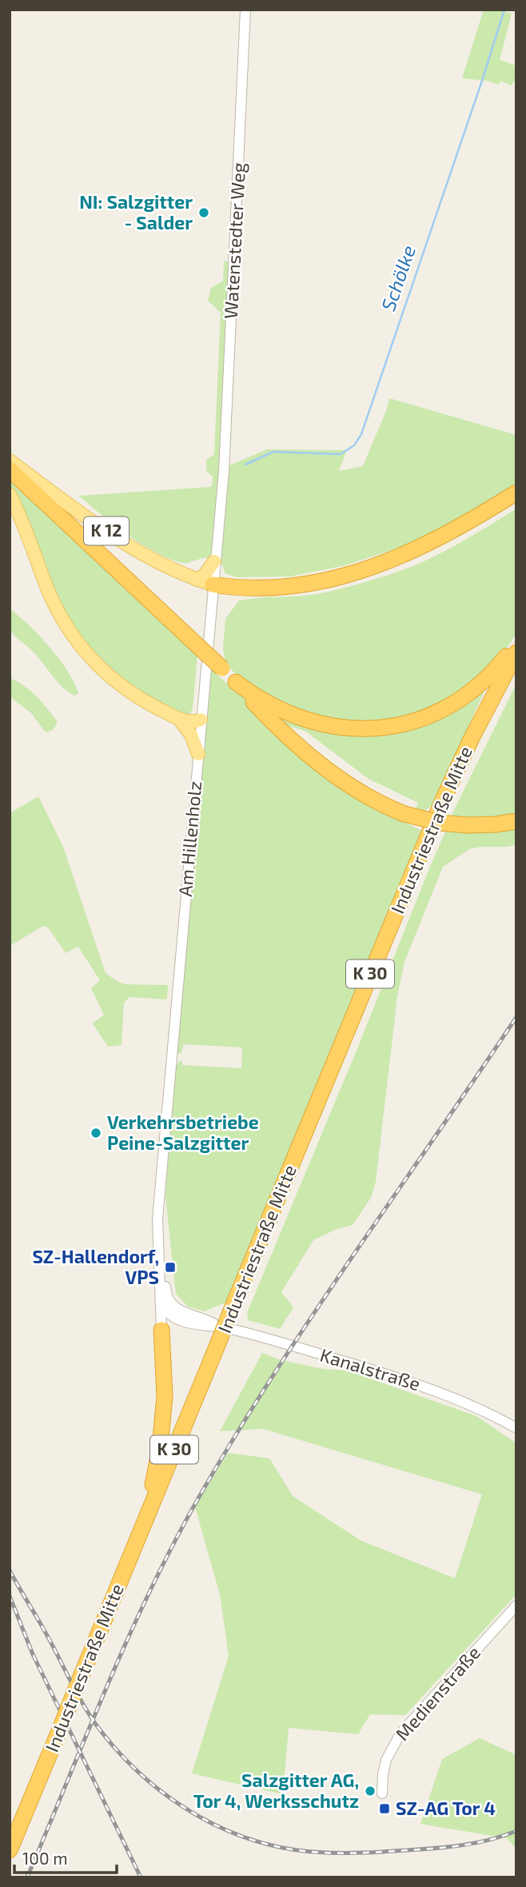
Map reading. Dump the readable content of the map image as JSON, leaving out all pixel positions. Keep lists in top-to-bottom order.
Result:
{
  "streets": {
    "highway": ["Industriestraße Mitte", "K 30"],
    "main road": ["K 12"],
    "street": [
      "Watenstedter Weg",
      "Am Hillenholz",
      "Kanalstraße",
      "Medienstraße"
    ]
  },
  "crossings": [
    ["Watenstedter Weg", "Am Hillenholz"],
    ["K 12", "Am Hillenholz"],
    ["Am Hillenholz", "Kanalstraße"]
  ],
  "water": ["Schölke"],
  "places": {
    "other": ["NI: Salzgitter - Salder", "Verkehrsbetriebe Peine-Salzgitter", "Salzgitter AG, Tor 4, Werksschutz"],
    "transit": ["SZ-Hallendorf, VPS", "SZ-AG Tor 4"]
  },
  "scale_bar": "100 m"
}
